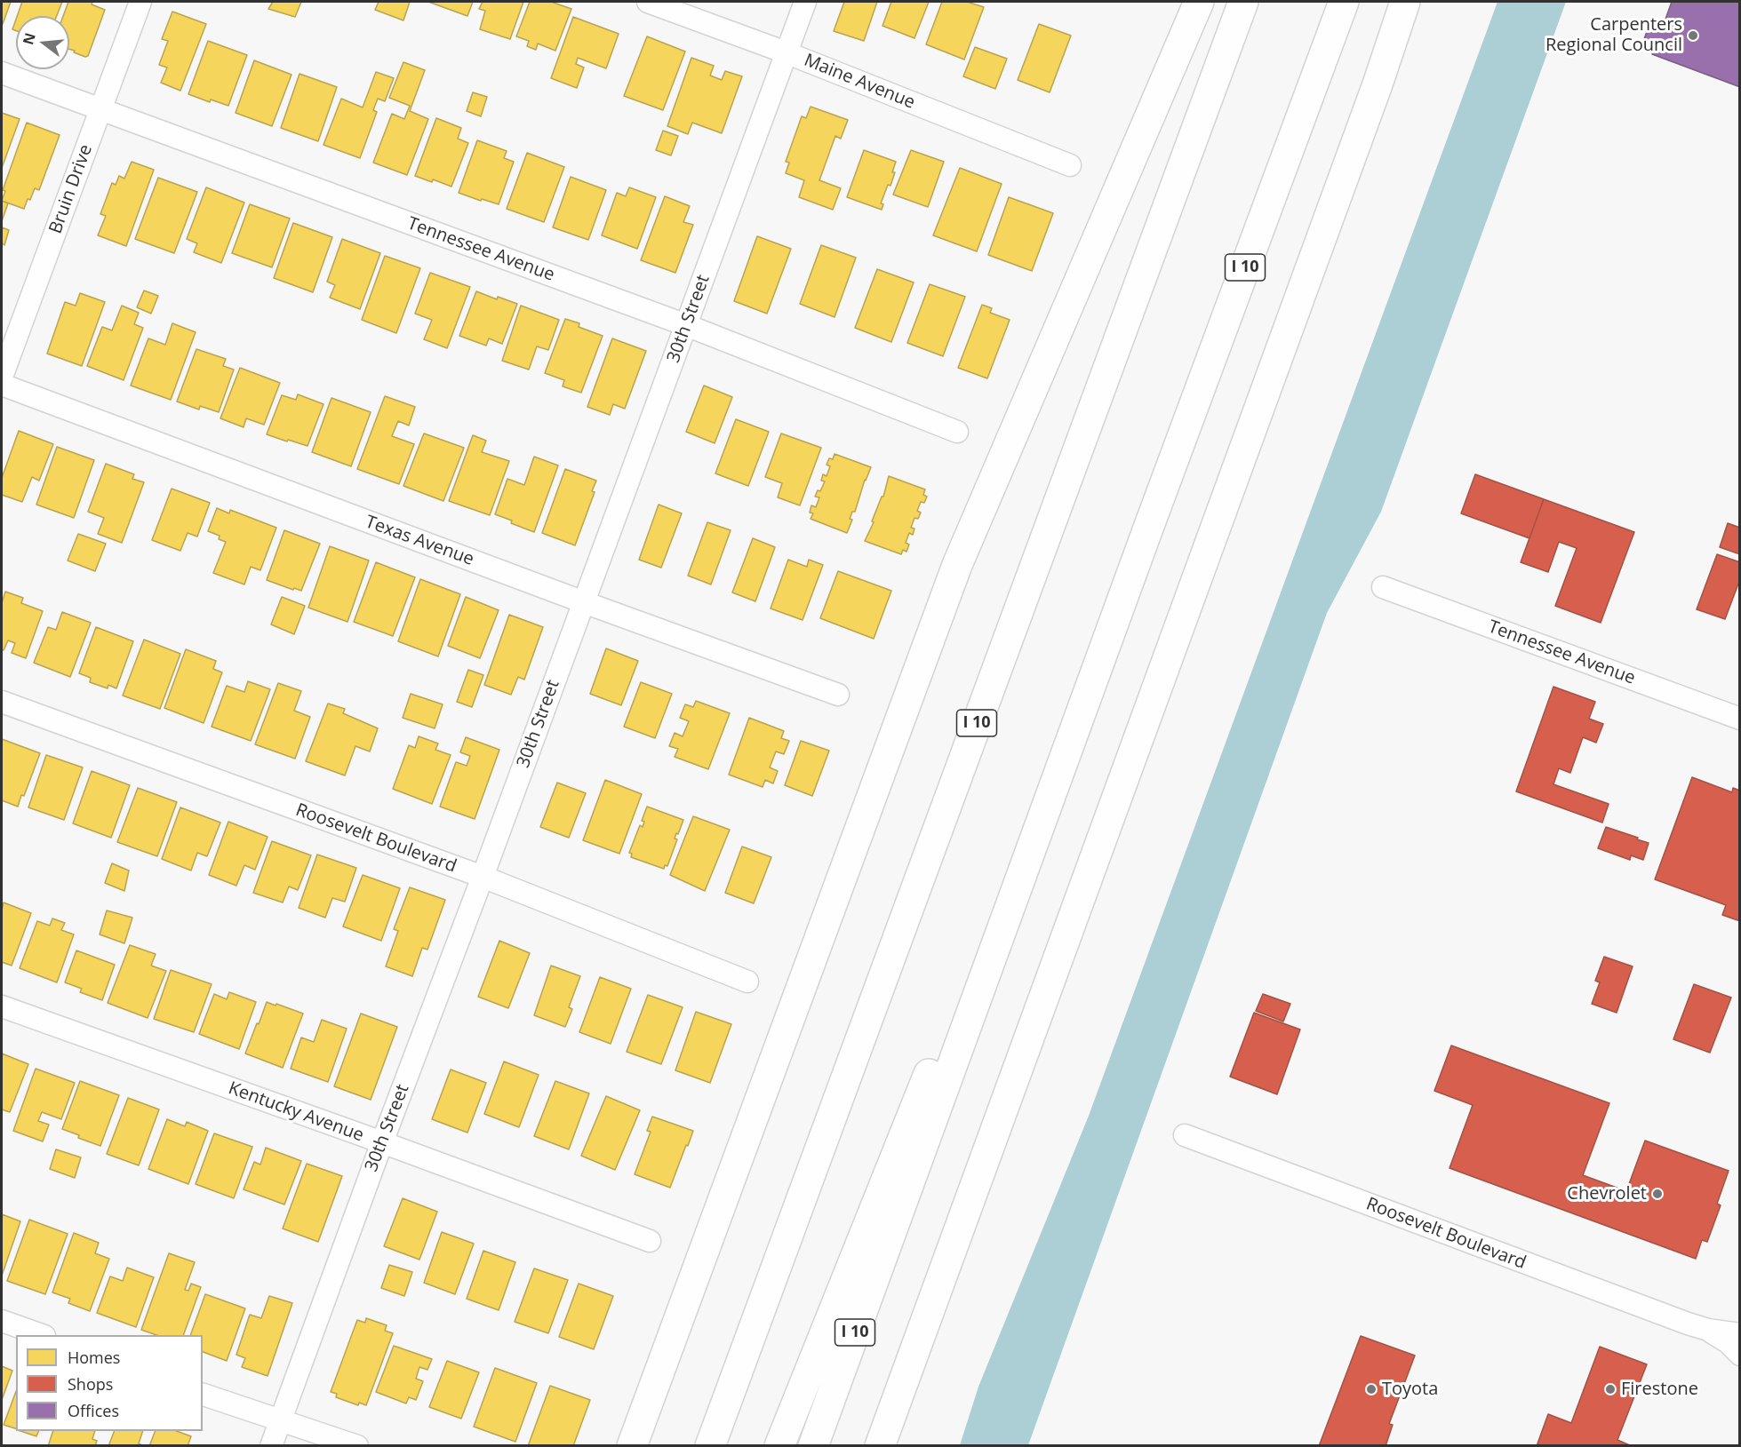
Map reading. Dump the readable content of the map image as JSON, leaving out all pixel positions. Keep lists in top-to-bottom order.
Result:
{
  "streets": {
    "highway": ["I 10"],
    "street": [
      "Maine Avenue",
      "Bruin Drive",
      "Tennessee Avenue",
      "30th Street",
      "Texas Avenue",
      "Roosevelt Boulevard",
      "Kentucky Avenue"
    ]
  },
  "crossings": [
    ["Maine Avenue", "30th Street"],
    ["Bruin Drive", "Tennessee Avenue"],
    ["Tennessee Avenue", "30th Street"],
    ["30th Street", "Texas Avenue"],
    ["30th Street", "Roosevelt Boulevard"],
    ["30th Street", "Kentucky Avenue"]
  ],
  "places": [
    "Carpenters Regional Council",
    "Chevrolet",
    "Toyota",
    "Firestone"
  ],
  "legend": ["Homes", "Shops", "Offices"],
  "north": "left"
}
